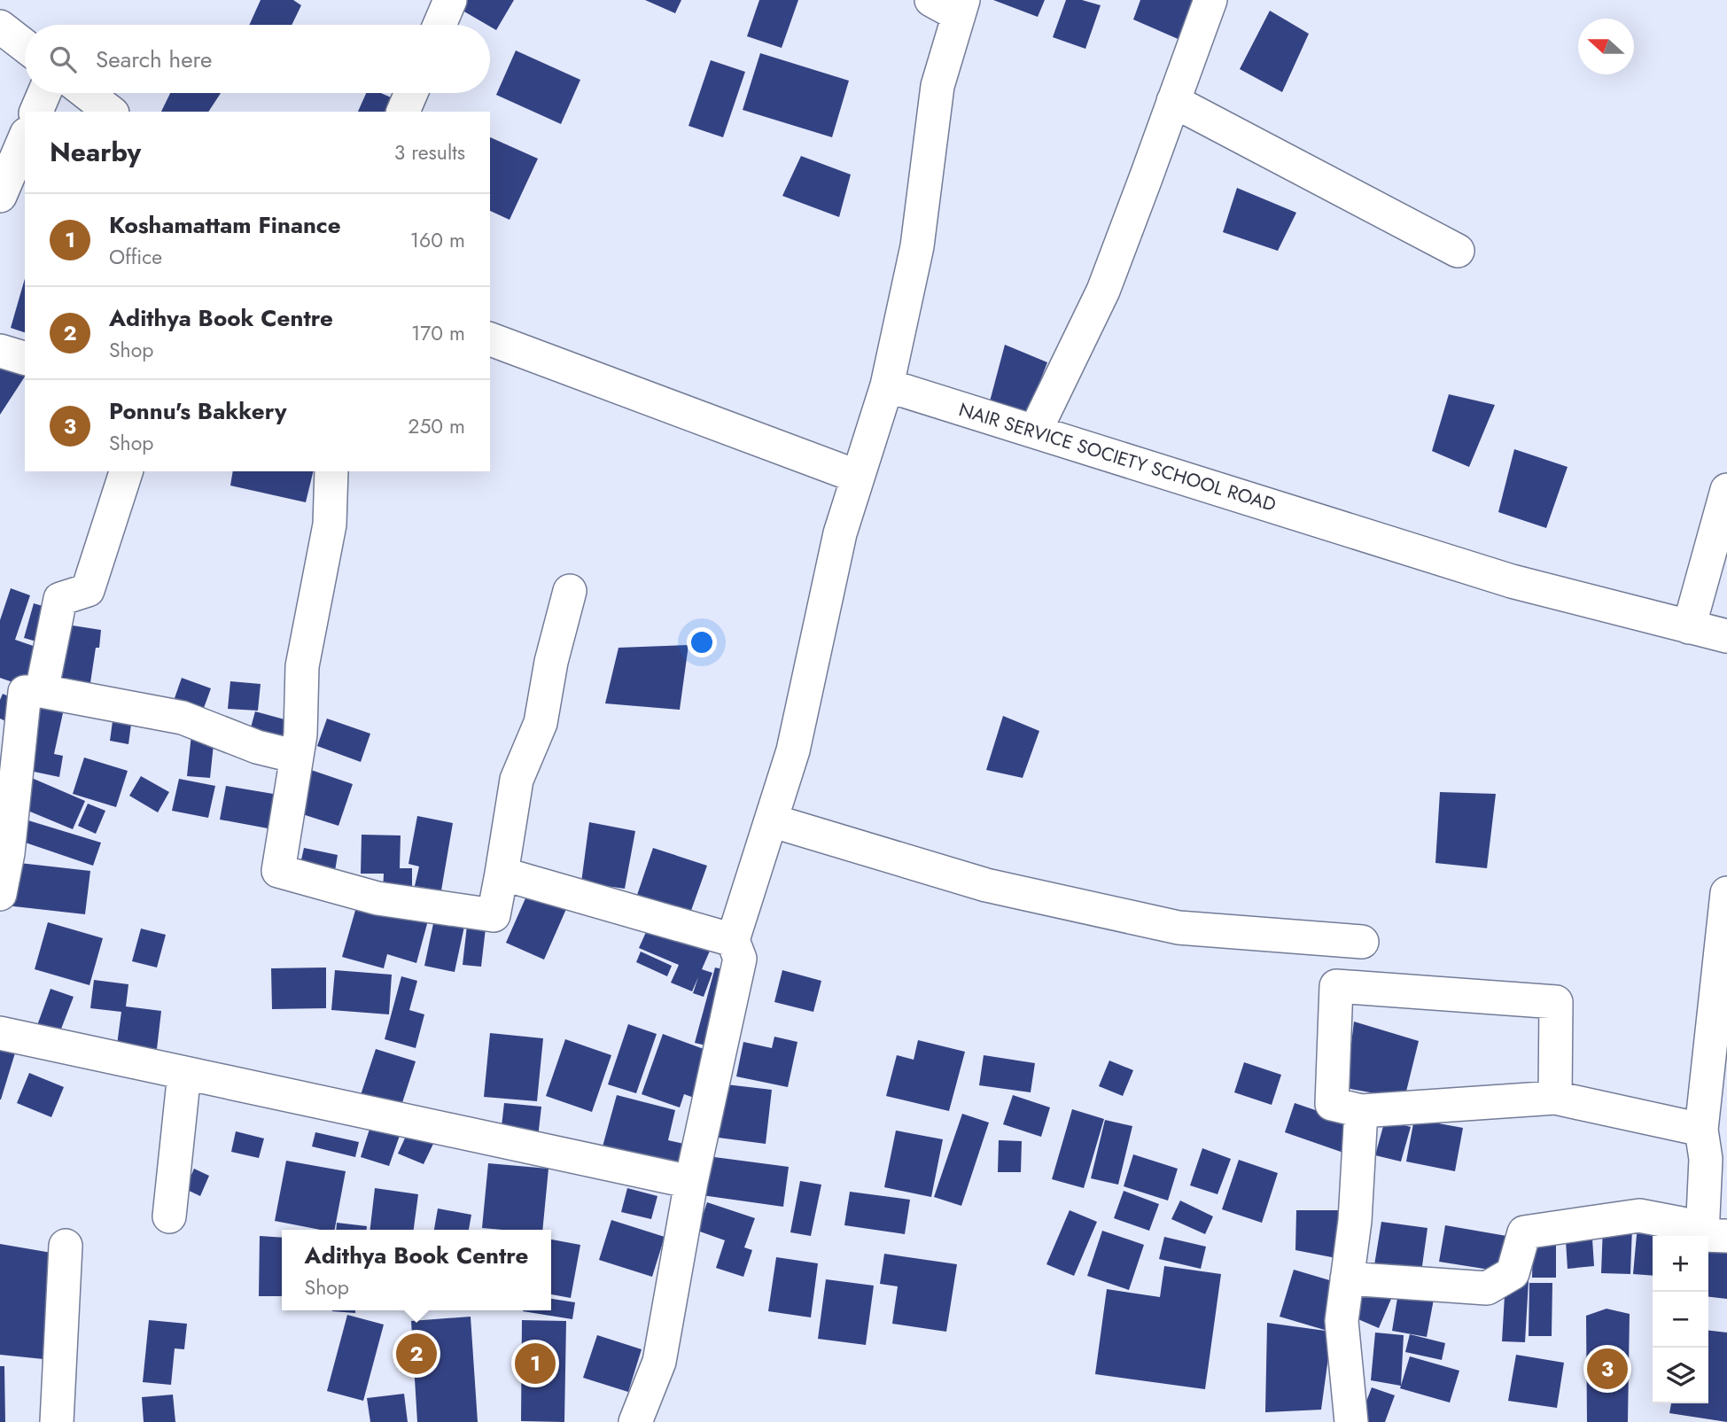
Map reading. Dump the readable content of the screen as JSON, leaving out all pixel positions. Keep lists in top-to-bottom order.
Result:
{
  "streets": {
    "street": ["NAIR SERVICE SOCIETY SCHOOL ROAD"]
  },
  "north": "left",
  "page": {
    "search": "Search here",
    "heading": ["Nearby", "3 results"],
    "list": [
      {
        "mark": "1",
        "name": "Koshamattam Finance",
        "note": "Office",
        "value": "160 m"
      },
      {
        "mark": "2",
        "name": "Adithya Book Centre",
        "note": "Shop",
        "value": "170 m"
      },
      {
        "mark": "3",
        "name": "Ponnu's Bakkery",
        "note": "Shop",
        "value": "250 m"
      }
    ],
    "popup": ["Adithya Book Centre", "Shop"],
    "map_buttons": ["+", "−"],
    "pins": ["2", "1", "3"]
  }
}
